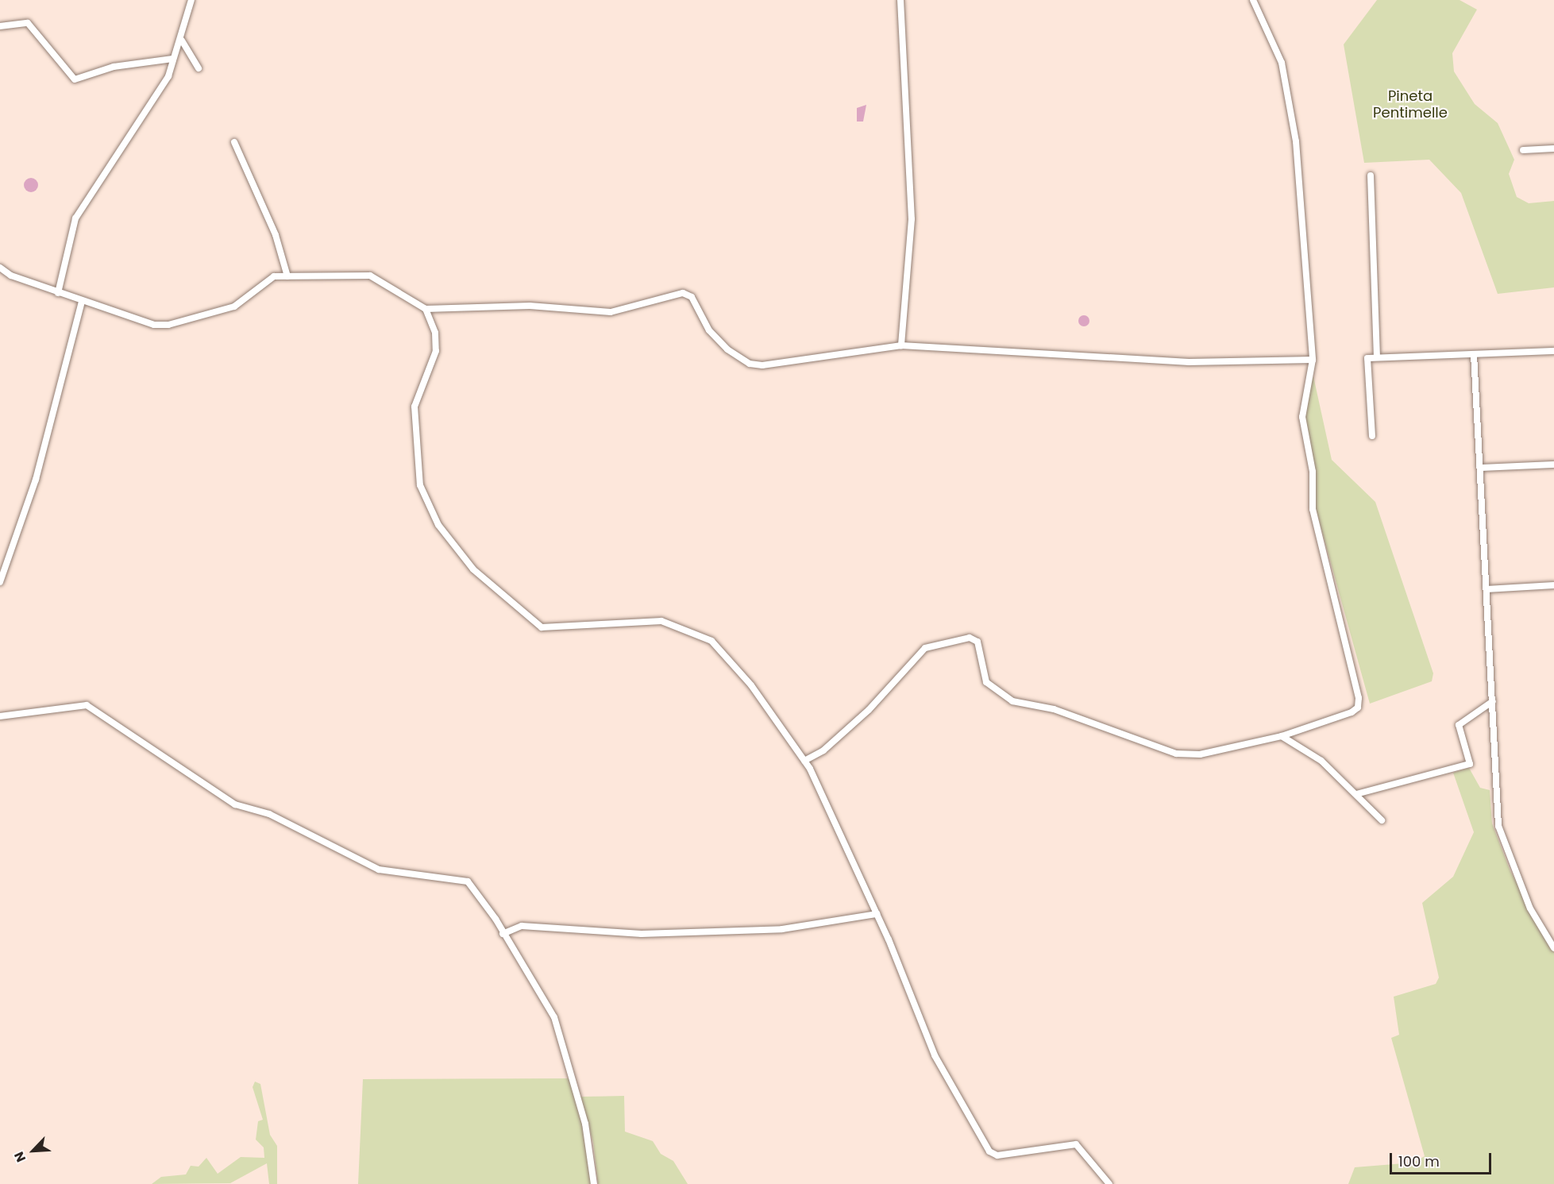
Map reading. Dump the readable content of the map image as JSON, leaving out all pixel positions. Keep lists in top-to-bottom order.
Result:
{
  "parks": ["Pineta Pentimelle"],
  "scale_bar": "100 m",
  "north": "bottom left"
}
